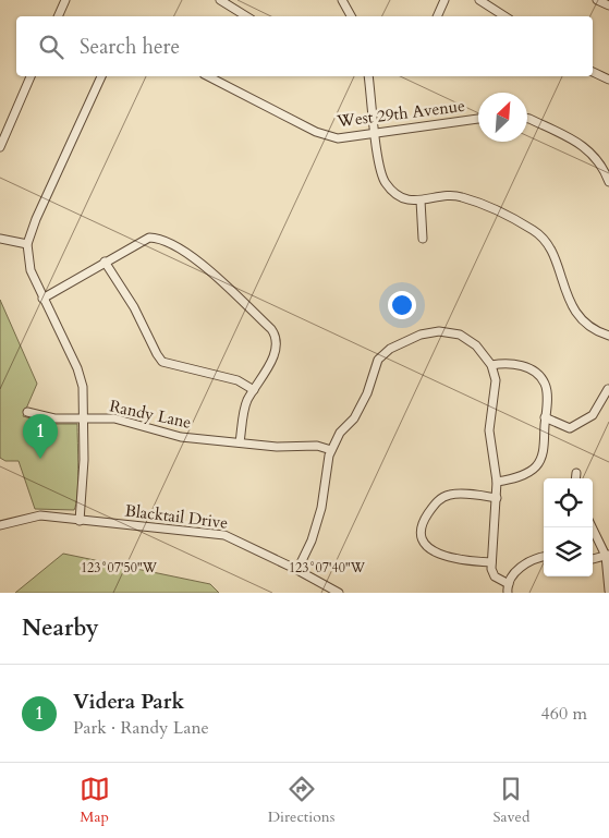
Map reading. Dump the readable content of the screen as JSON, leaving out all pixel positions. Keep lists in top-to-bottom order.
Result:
{
  "streets": {
    "street": ["West 29th Avenue", "Randy Lane", "Blacktail Drive"]
  },
  "north": "top right",
  "page": {
    "search": "Search here",
    "pins": "1",
    "heading": "Nearby",
    "list": [
      {
        "mark": "1",
        "name": "Videra Park",
        "note": "Park · Randy Lane",
        "value": "460 m"
      }
    ],
    "nav": ["Map", "Directions", "Saved"]
  },
  "coordinates": ["123°07'50\"W", "123°07'40\"W"]
}
